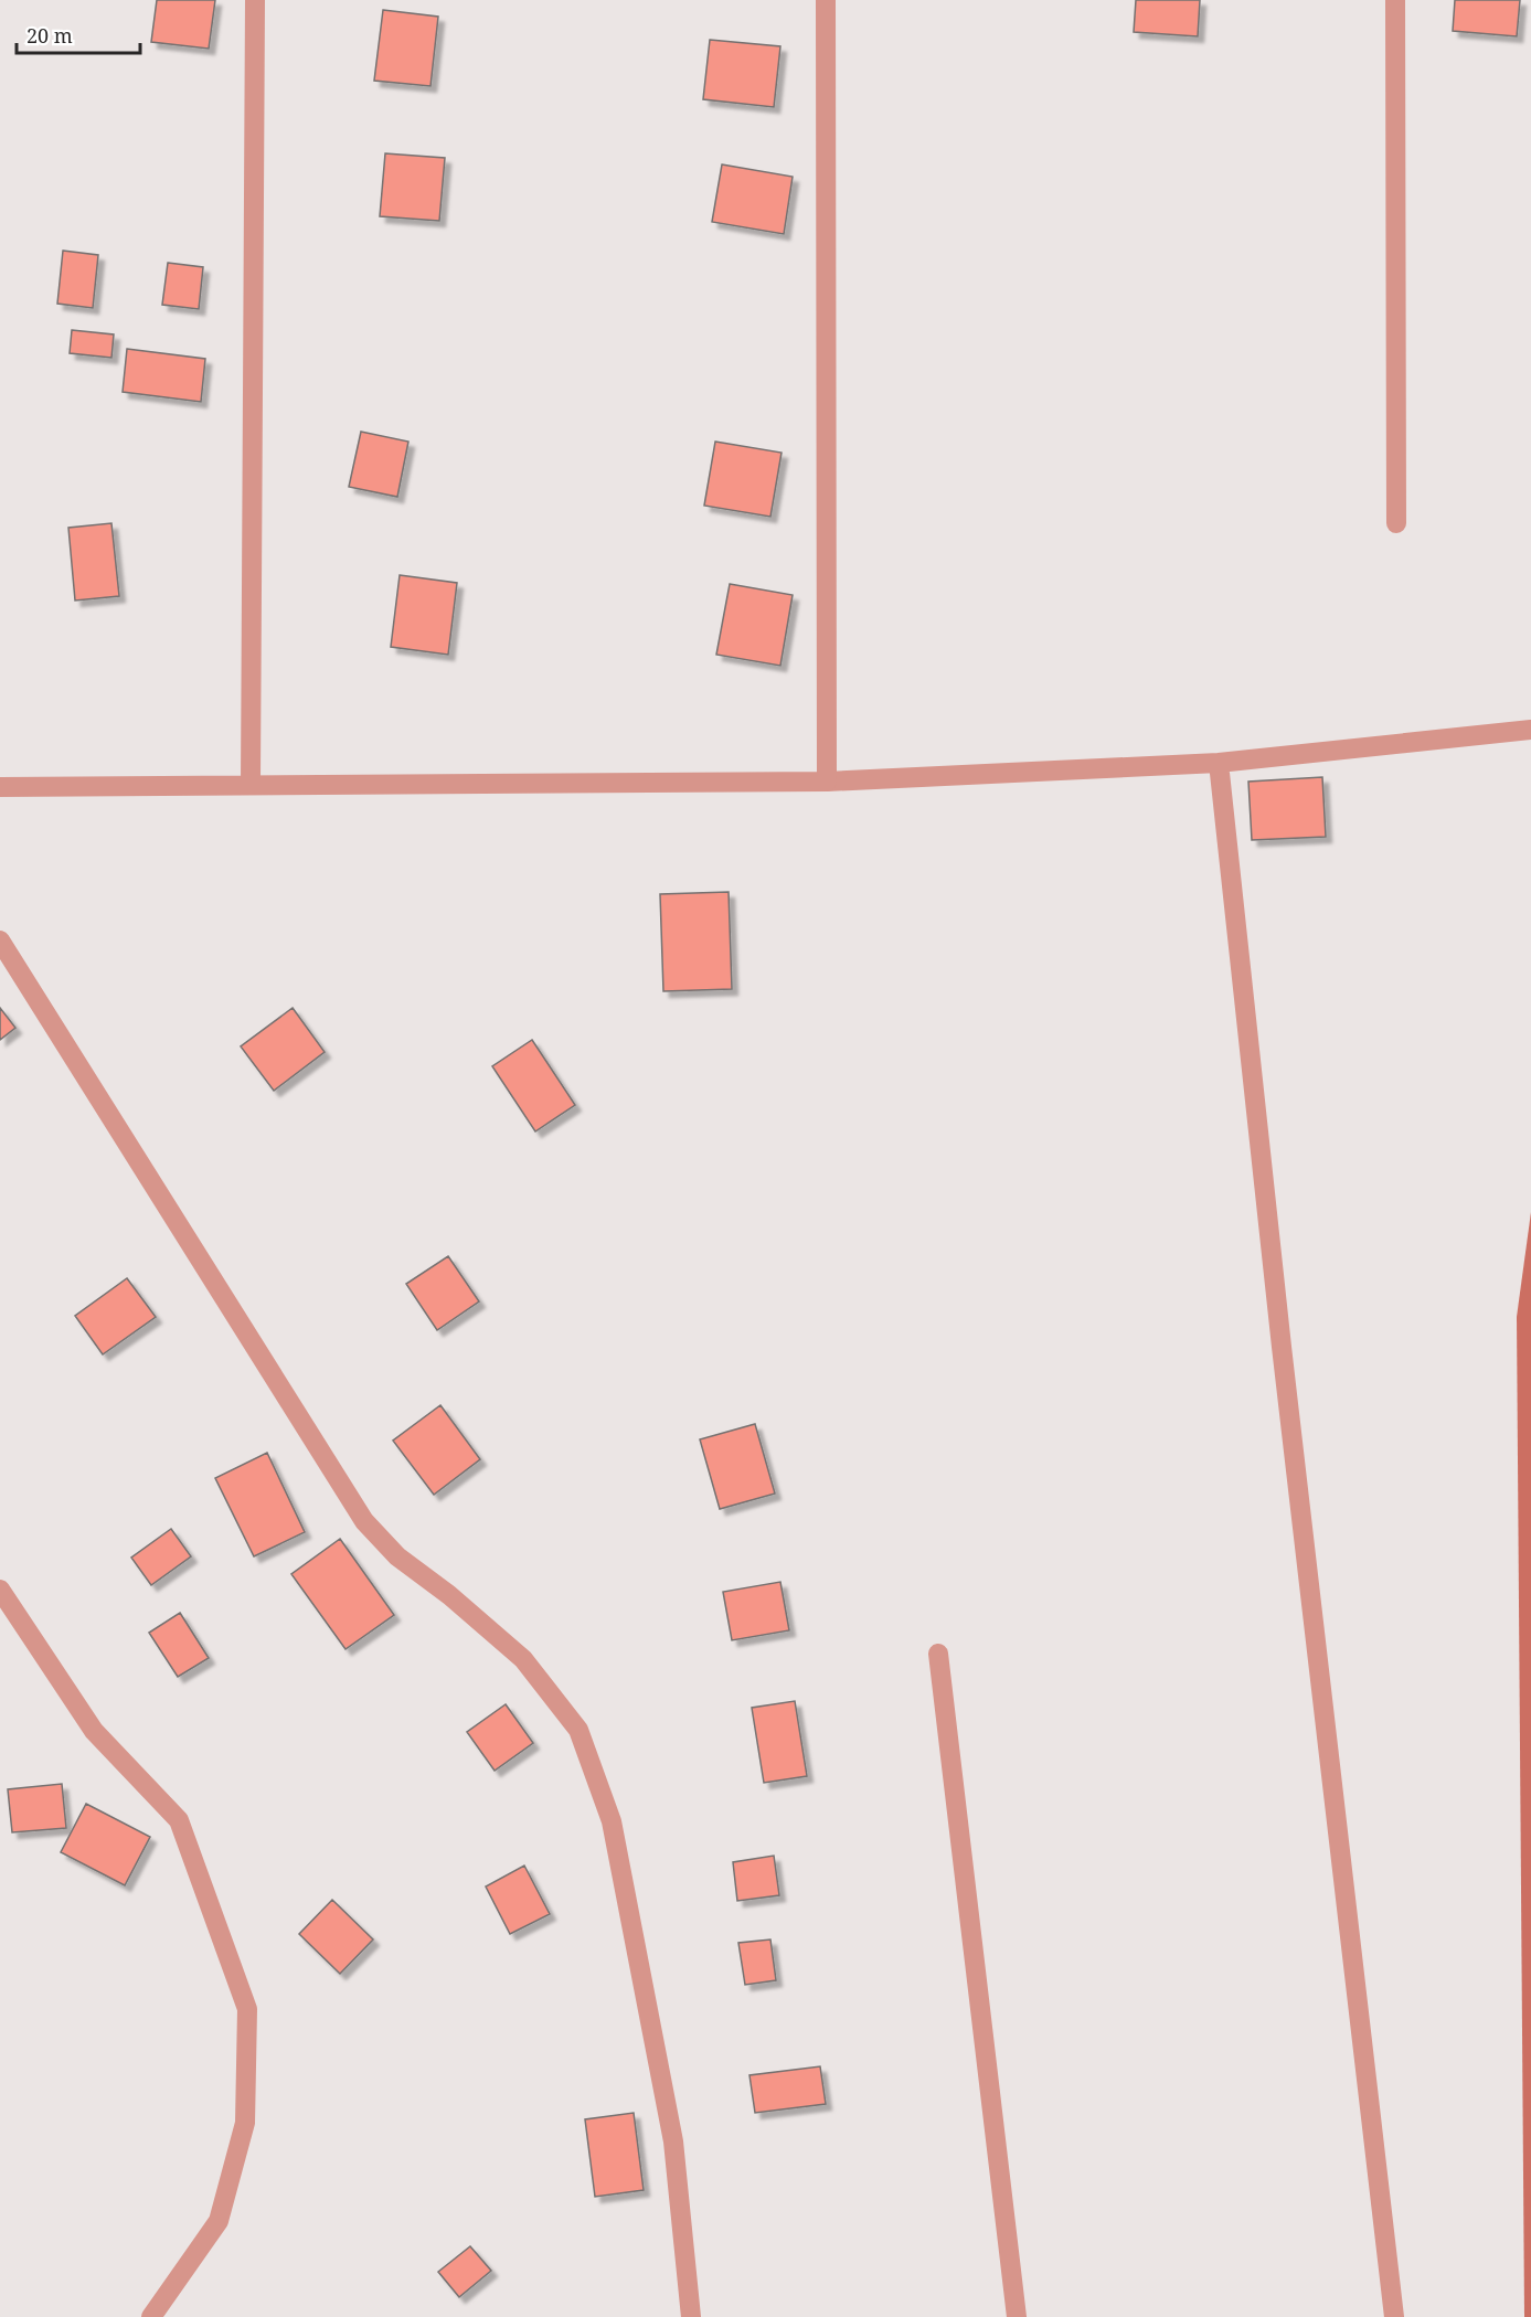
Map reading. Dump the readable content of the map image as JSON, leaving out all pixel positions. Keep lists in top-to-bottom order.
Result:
{
  "scale_bar": "20 m"
}
